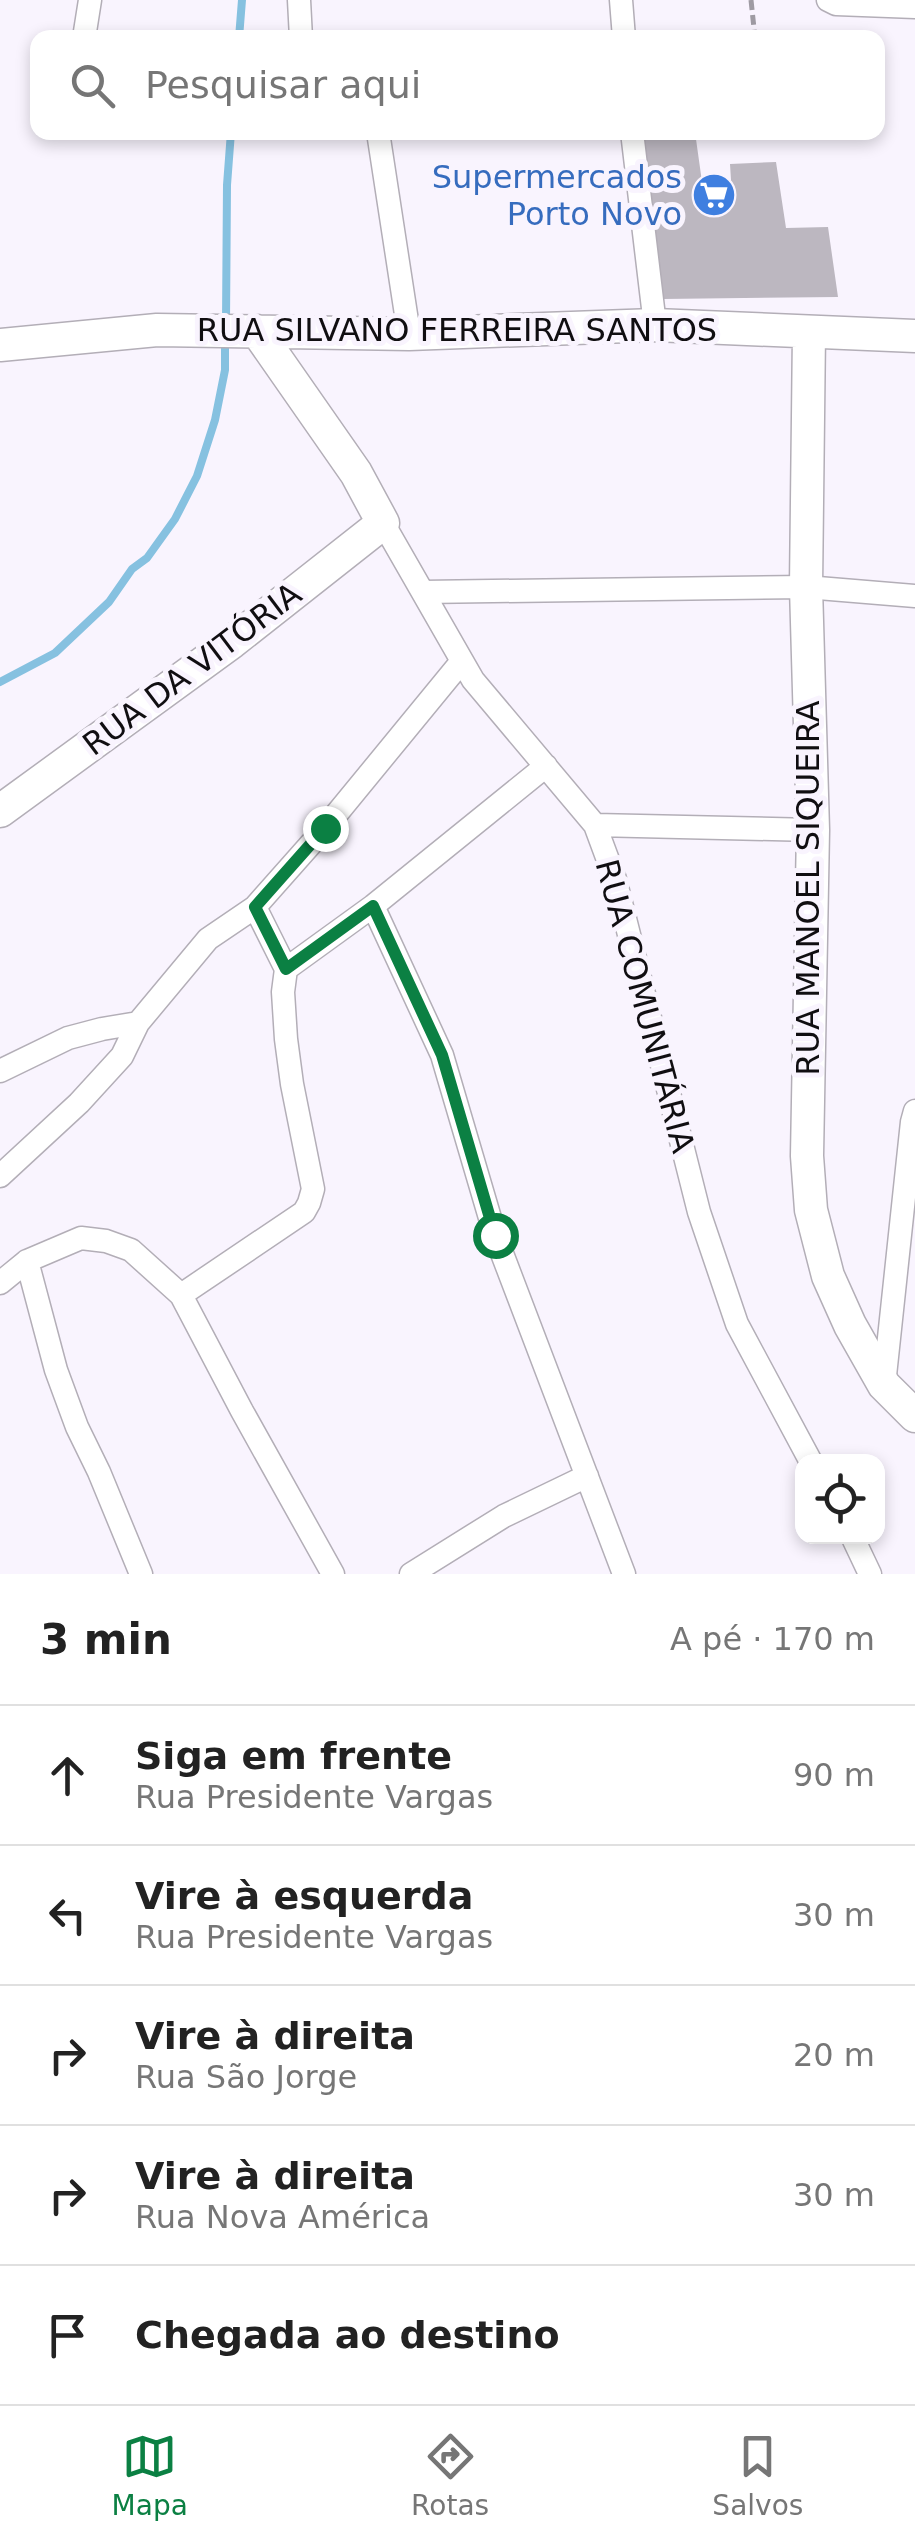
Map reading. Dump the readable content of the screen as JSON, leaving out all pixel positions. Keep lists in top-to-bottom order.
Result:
{
  "streets": {
    "street": [
      "RUA SILVANO FERREIRA SANTOS",
      "RUA DA VITÓRIA",
      "RUA MANOEL SIQUEIRA",
      "RUA COMUNITÁRIA"
    ]
  },
  "crossings": [
    ["RUA SILVANO FERREIRA SANTOS", "RUA MANOEL SIQUEIRA"],
    ["RUA SILVANO FERREIRA SANTOS", "RUA COMUNITÁRIA"],
    ["RUA DA VITÓRIA", "RUA COMUNITÁRIA"]
  ],
  "places": {
    "supermarket": ["Supermercados Porto Novo"]
  },
  "page": {
    "search": "Pesquisar aqui",
    "heading": ["3 min", "A pé · 170 m"],
    "list": [
      ["Siga em frente", "Rua Presidente Vargas", "90 m"],
      ["Vire à esquerda", "Rua Presidente Vargas", "30 m"],
      ["Vire à direita", "Rua São Jorge", "20 m"],
      ["Vire à direita", "Rua Nova América", "30 m"],
      "Chegada ao destino"
    ],
    "nav": ["Mapa", "Rotas", "Salvos"]
  }
}
